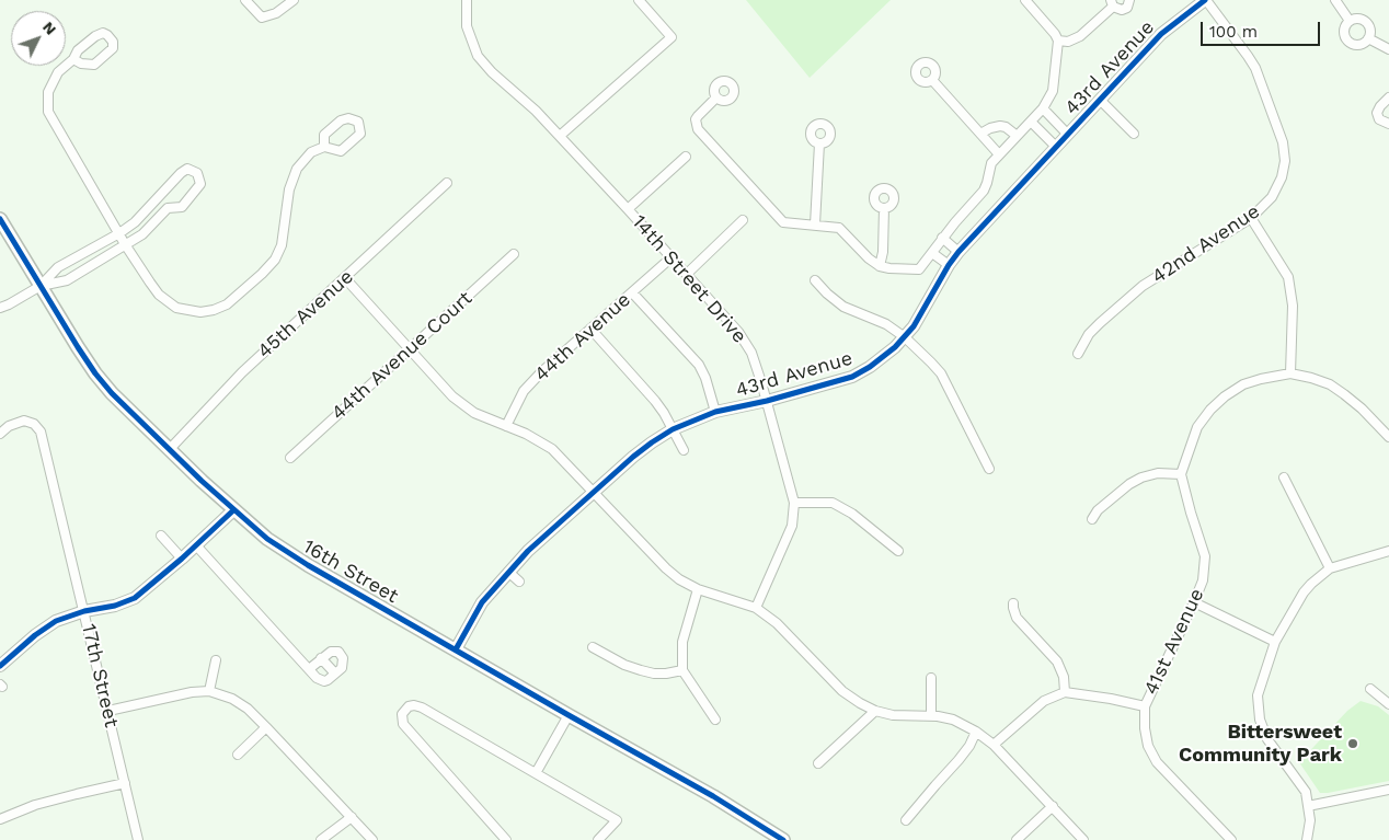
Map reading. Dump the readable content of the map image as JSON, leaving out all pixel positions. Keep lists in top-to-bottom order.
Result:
{
  "streets": {
    "main road": ["16th Street"],
    "street": [
      "43rd Avenue",
      "42nd Avenue",
      "14th Street Drive",
      "45th Avenue",
      "44th Avenue",
      "44th Avenue Court",
      "41st Avenue",
      "17th Street"
    ]
  },
  "crossings": [
    ["43rd Avenue", "42nd Avenue"],
    ["43rd Avenue", "14th Street Drive"],
    ["43rd Avenue", "16th Street"],
    ["14th Street Drive", "44th Avenue"],
    ["45th Avenue", "16th Street"]
  ],
  "places": ["Bittersweet Community Park"],
  "scale_bar": "100 m",
  "north": "top right"
}
